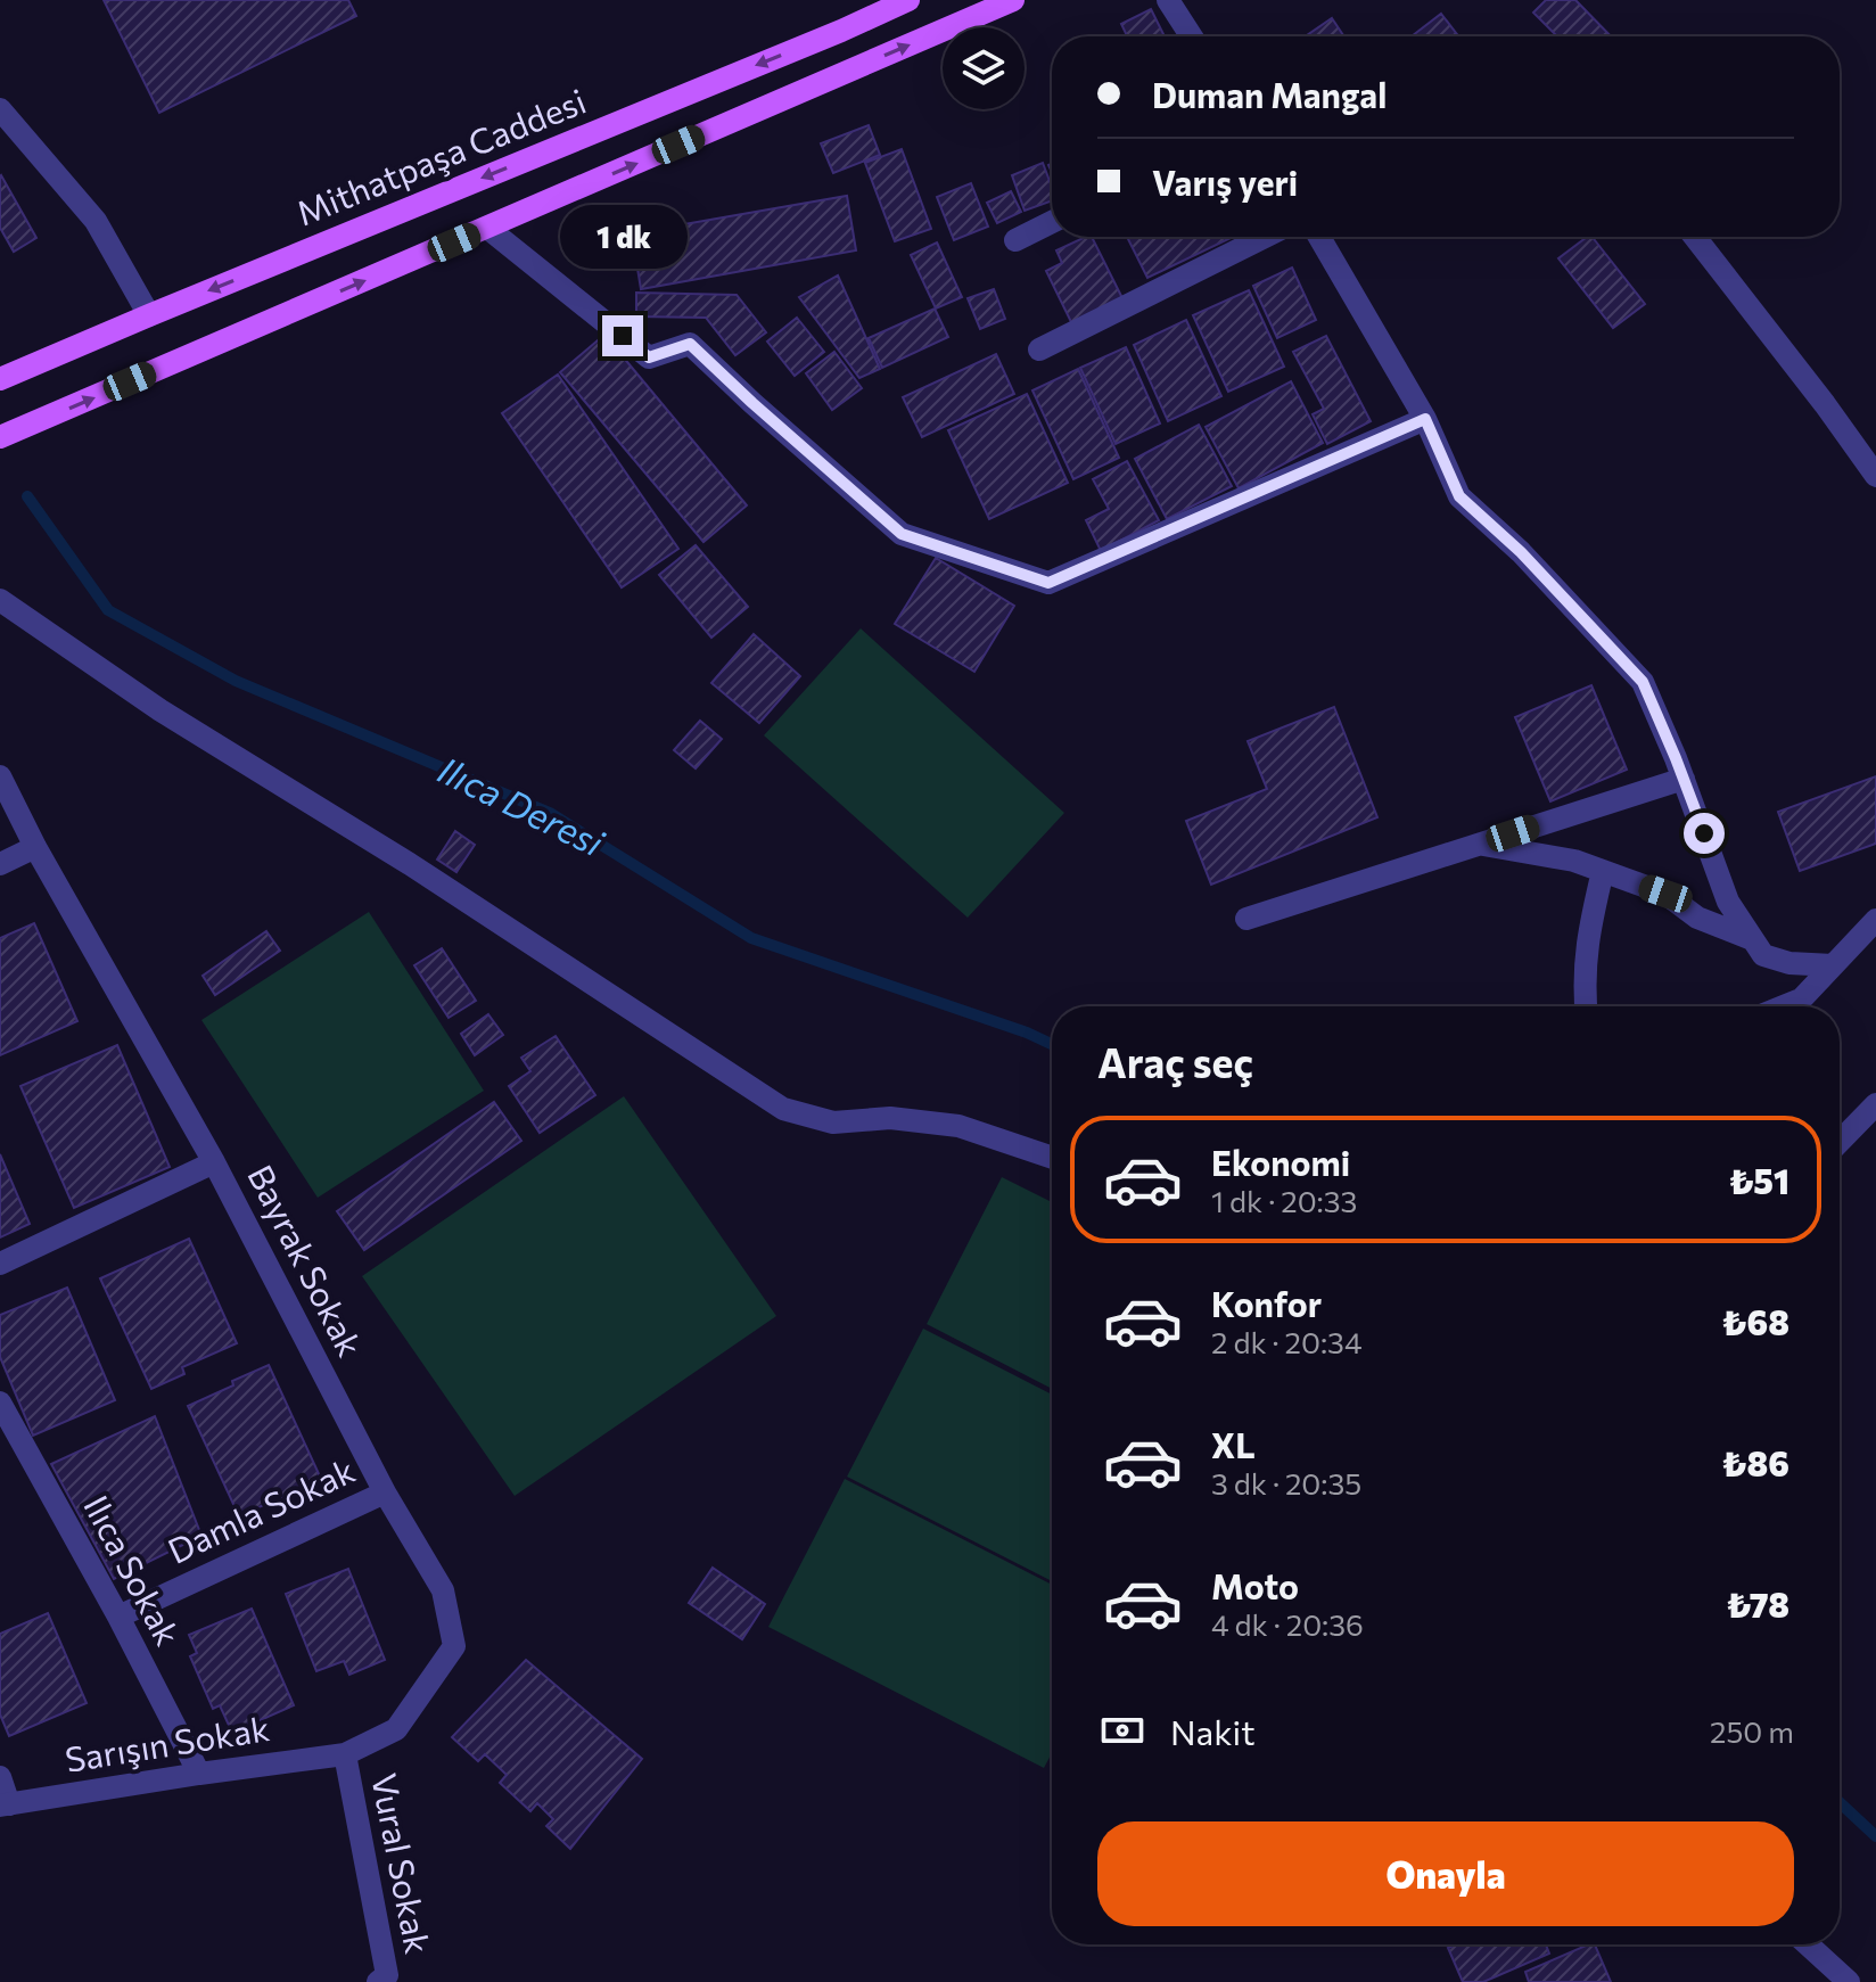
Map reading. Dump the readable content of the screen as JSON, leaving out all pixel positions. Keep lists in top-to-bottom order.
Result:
{
  "streets": {
    "main road": ["Mithatpaşa Caddesi"],
    "street": [
      "Bayrak Sokak",
      "Damla Sokak",
      "Ilıca Sokak",
      "Sarışın Sokak",
      "Vural Sokak"
    ]
  },
  "crossings": [
    ["Bayrak Sokak", "Damla Sokak"],
    ["Bayrak Sokak", "Sarışın Sokak"],
    ["Bayrak Sokak", "Vural Sokak"],
    ["Damla Sokak", "Ilıca Sokak"],
    ["Ilıca Sokak", "Sarışın Sokak"],
    ["Sarışın Sokak", "Vural Sokak"]
  ],
  "water": ["Ilıca Deresi"],
  "page": {
    "banner": ["Duman Mangal", "Varış yeri"],
    "bubble": "1 dk",
    "heading": "Araç seç",
    "list": [
      {
        "name": "Ekonomi",
        "note": "1 dk · 20:33",
        "value": "₺51"
      },
      {
        "name": "Konfor",
        "note": "2 dk · 20:34",
        "value": "₺68"
      },
      {
        "name": "XL",
        "note": "3 dk · 20:35",
        "value": "₺86"
      },
      {
        "name": "Moto",
        "note": "4 dk · 20:36",
        "value": "₺78"
      }
    ],
    "pay": ["Nakit", "250 m"],
    "buttons": "Onayla"
  }
}
